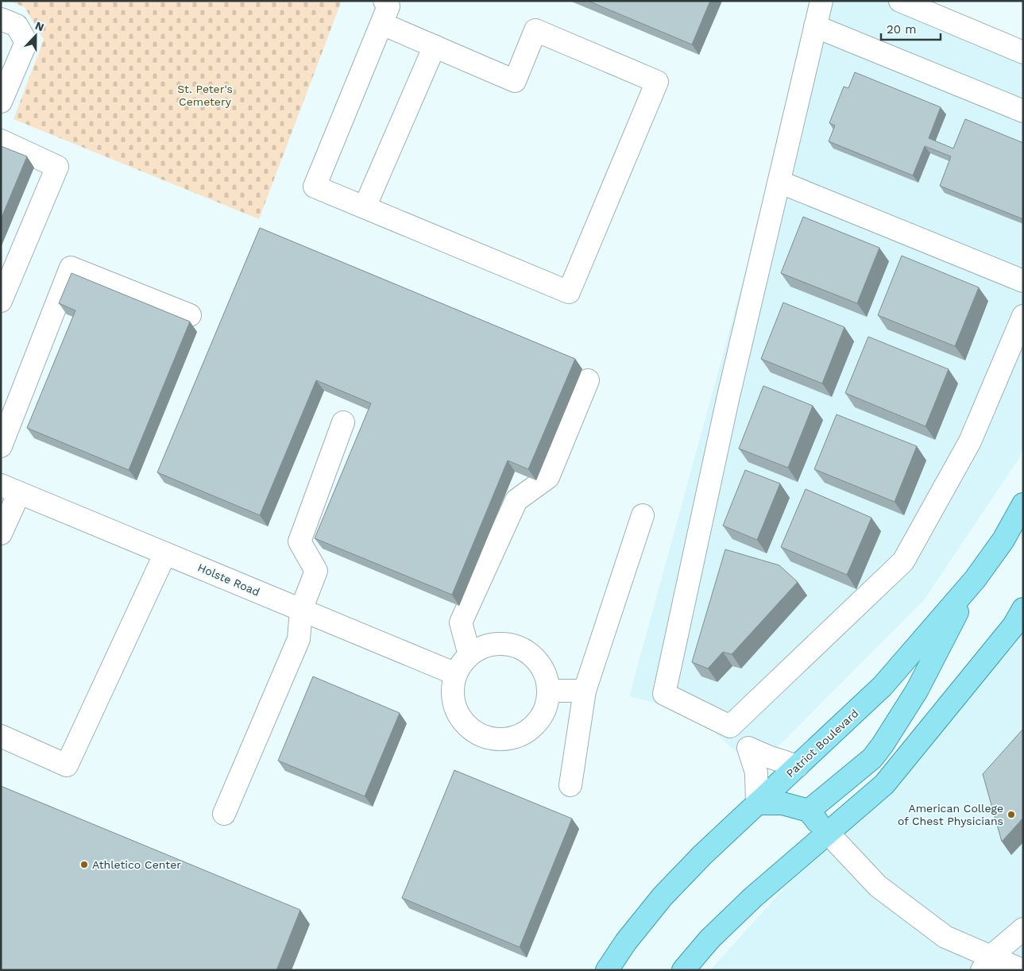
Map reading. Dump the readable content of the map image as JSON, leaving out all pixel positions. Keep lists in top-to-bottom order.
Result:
{
  "streets": {
    "main road": ["Patriot Boulevard"],
    "street": ["Holste Road"]
  },
  "parks": ["St. Peter's Cemetery"],
  "places": ["American College of Chest Physicians", "Athletico Center"],
  "scale_bar": "20 m",
  "north": "top"
}
